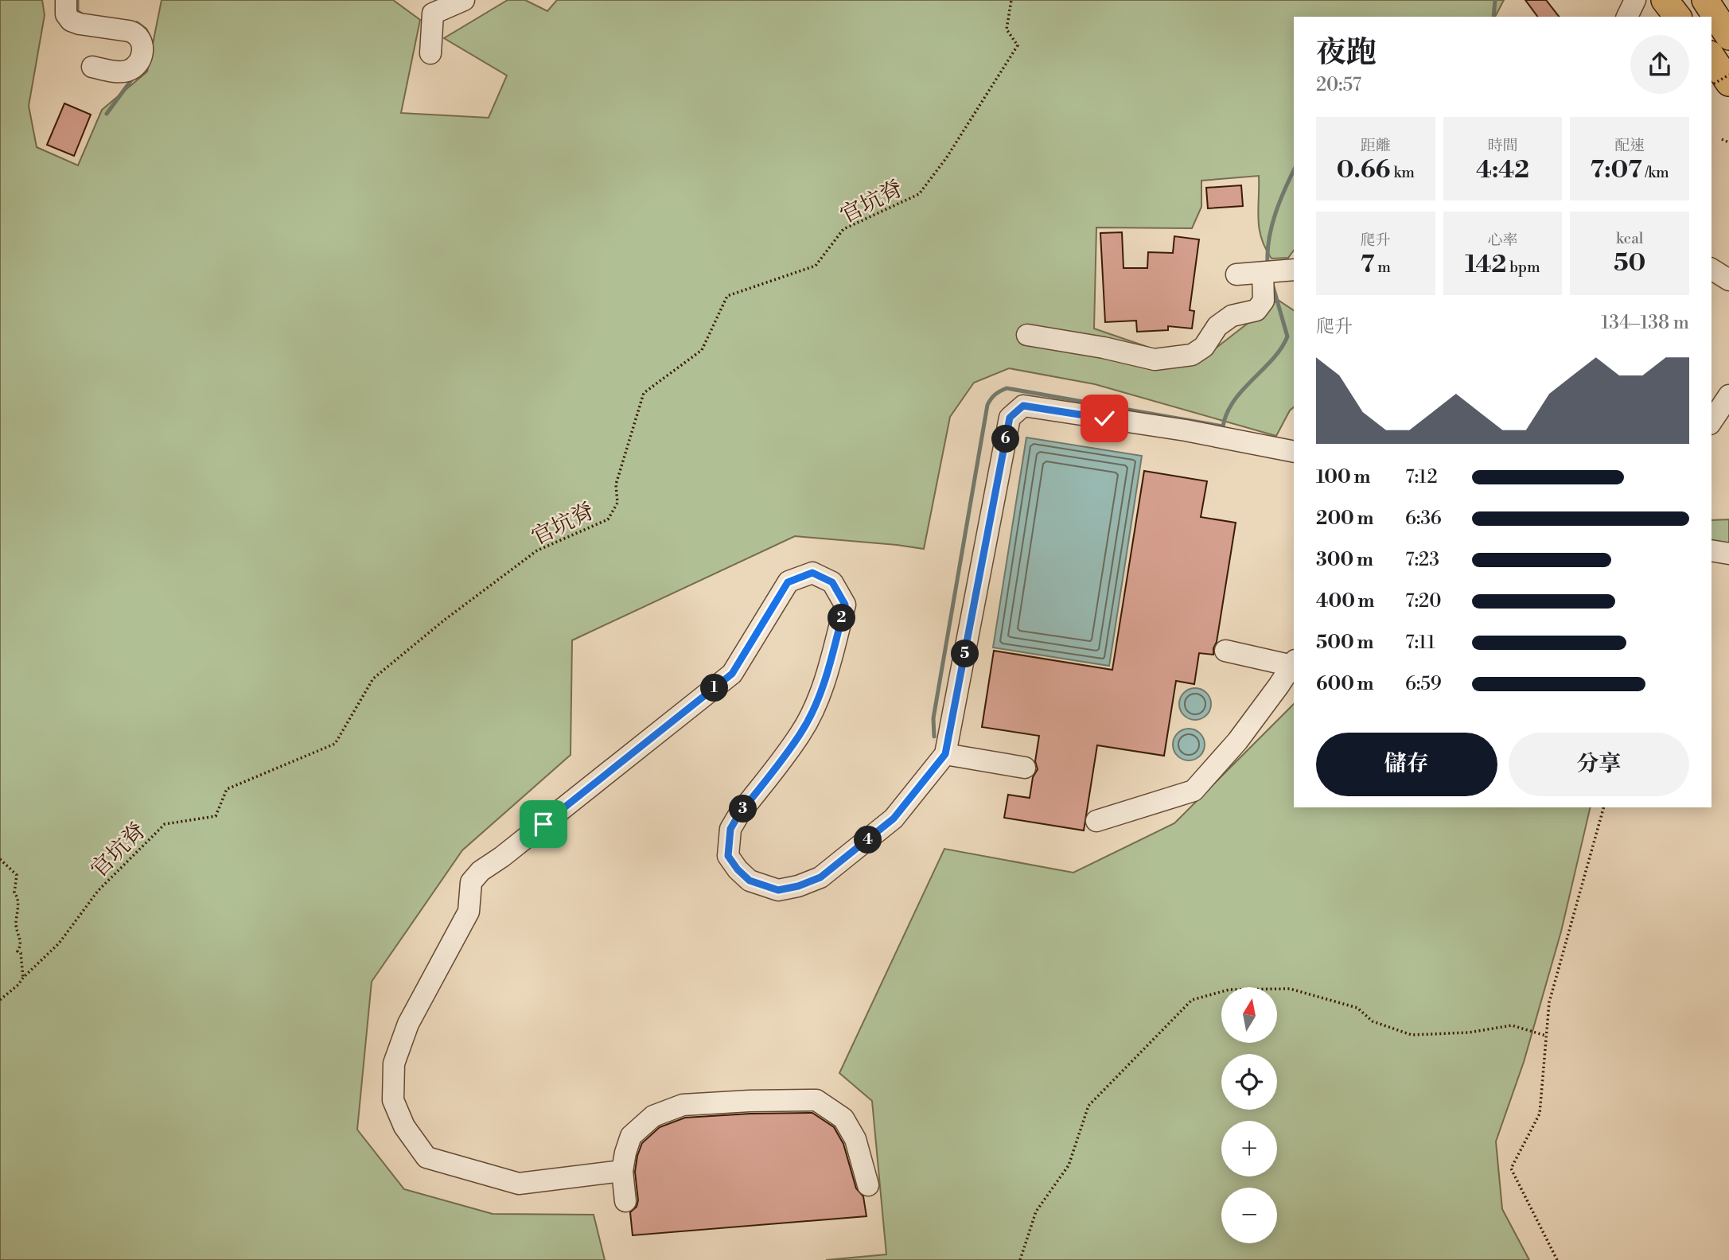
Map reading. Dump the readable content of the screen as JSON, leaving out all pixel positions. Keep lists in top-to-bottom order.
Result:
{
  "streets": {
    "path": ["官坑脊"]
  },
  "north": "top",
  "page": {
    "heading": ["夜跑", "20:57"],
    "stats": [
      ["距離", "0.66 km"],
      ["時間", "4:42"],
      ["配速", "7:07 /km"],
      ["爬升", "7 m"],
      ["心率", "142 bpm"],
      ["kcal", "50"]
    ],
    "chart": ["爬升", "134–138 m"],
    "pins": [
      "6",
      "2",
      "5",
      "1",
      "3",
      "4"
    ],
    "list": [
      {
        "name": "100 m",
        "note": "7:12"
      },
      {
        "name": "200 m",
        "note": "6:36"
      },
      {
        "name": "300 m",
        "note": "7:23"
      },
      {
        "name": "400 m",
        "note": "7:20"
      },
      {
        "name": "500 m",
        "note": "7:11"
      },
      {
        "name": "600 m",
        "note": "6:59"
      }
    ],
    "buttons": ["儲存", "分享"],
    "map_buttons": ["+", "−"]
  }
}
